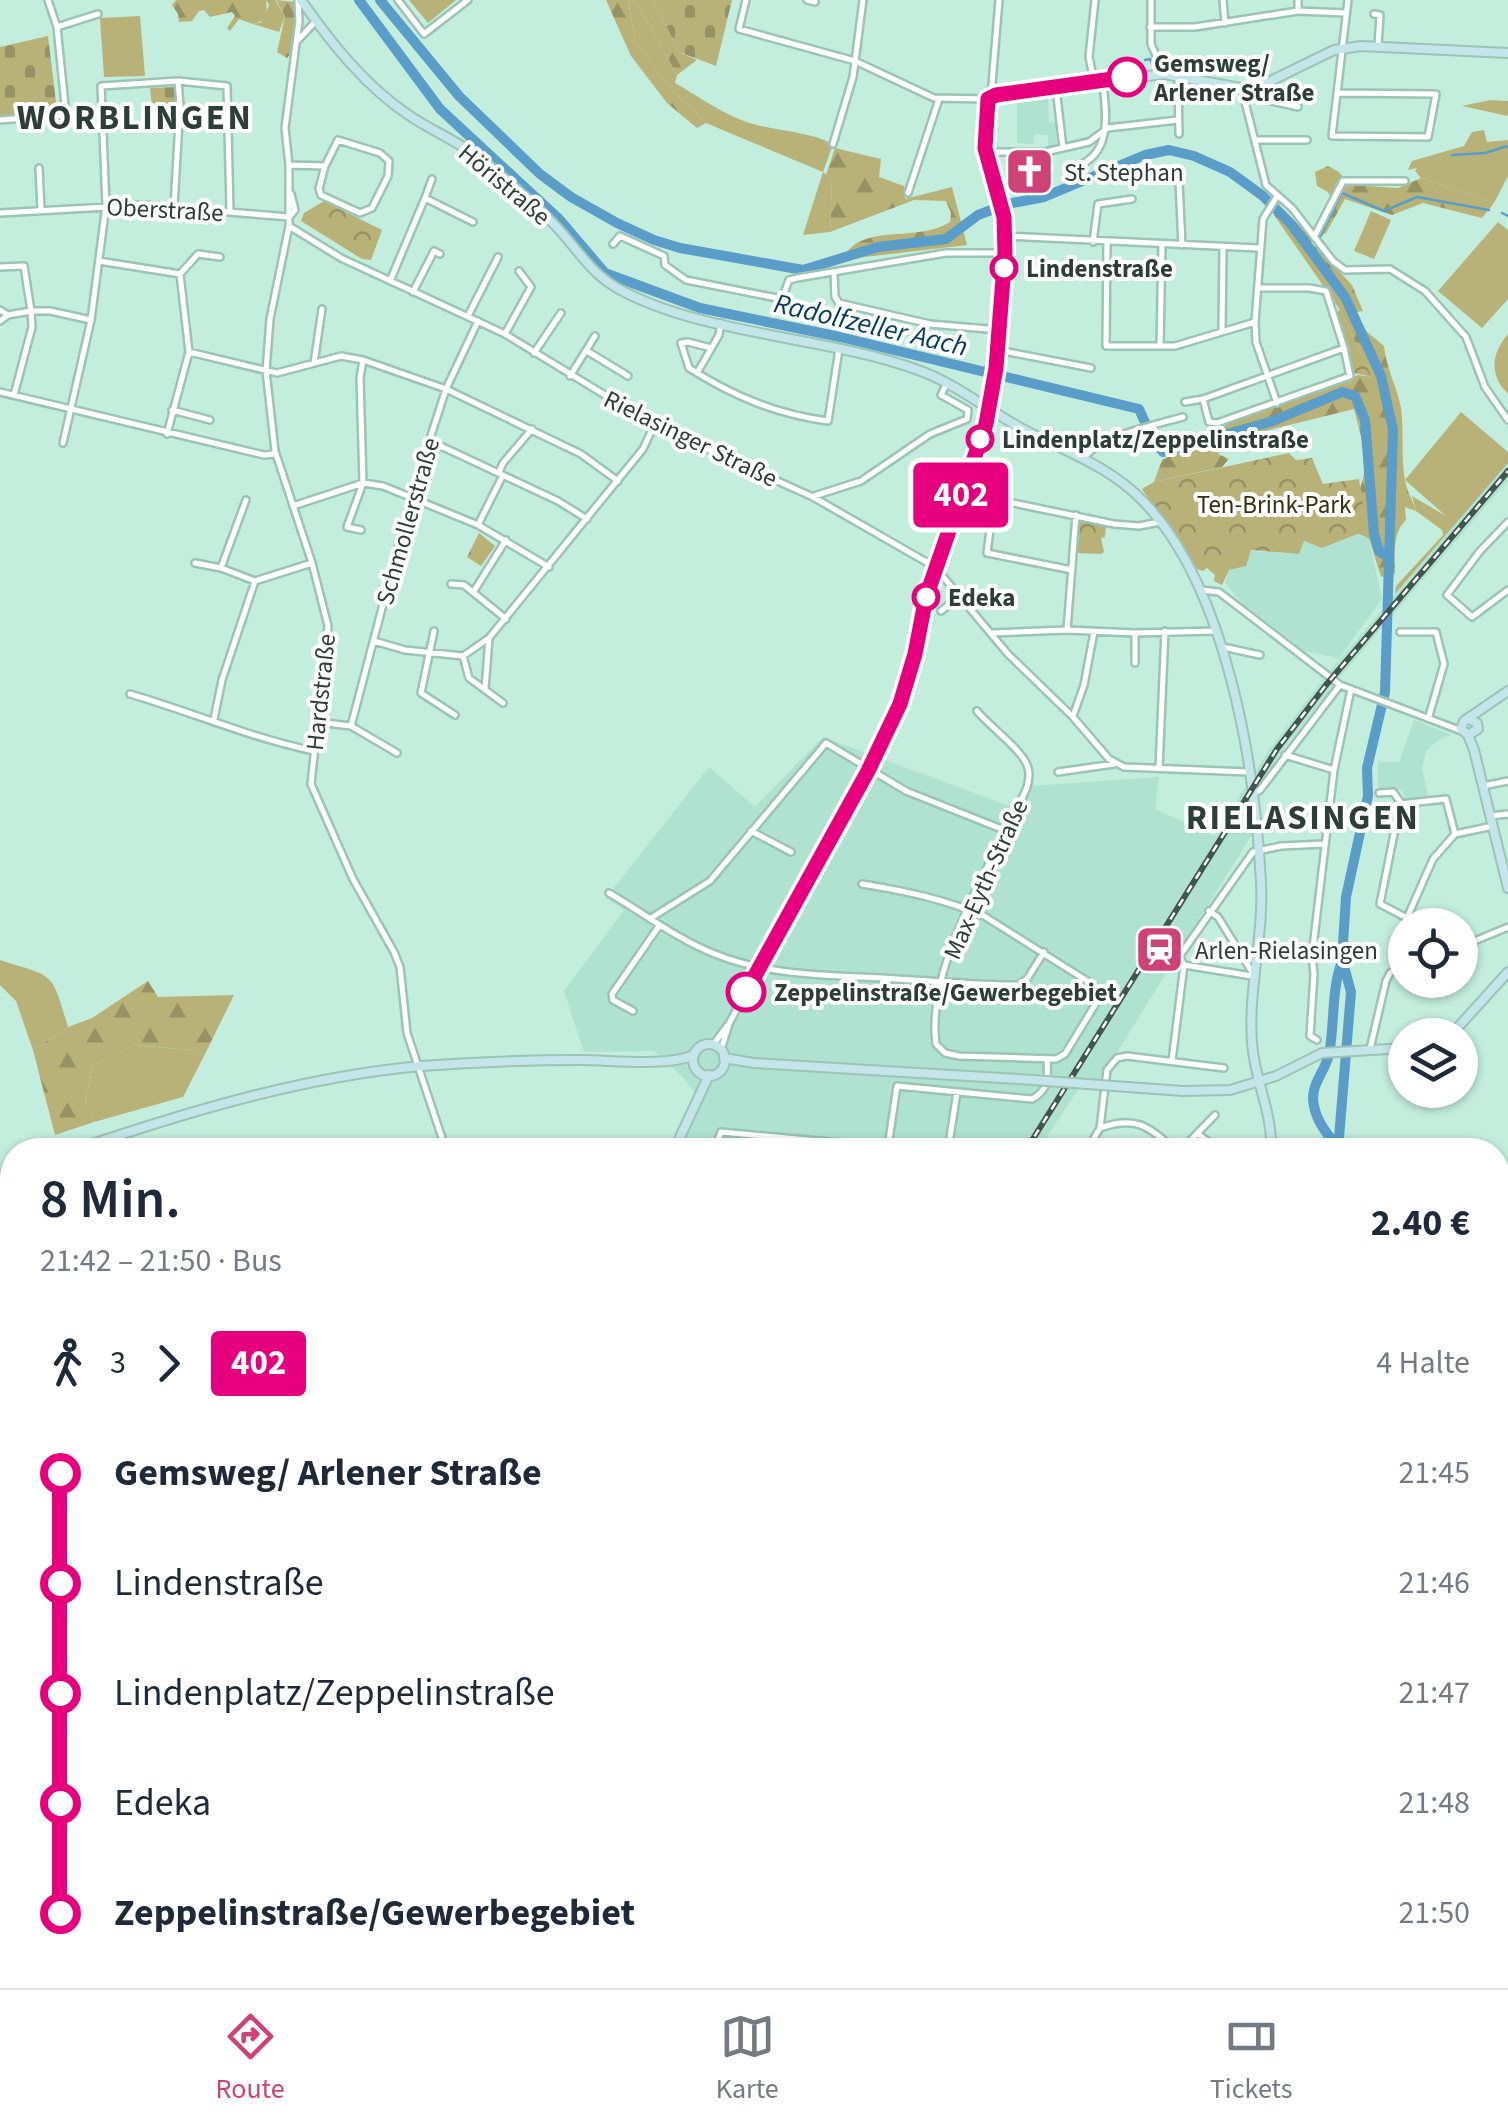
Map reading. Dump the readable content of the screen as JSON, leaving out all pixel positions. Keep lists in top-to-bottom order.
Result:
{
  "streets": {
    "main road": ["Höristraße"],
    "street": [
      "Oberstraße",
      "Rielasinger Straße",
      "Schmollerstraße",
      "Hardstraße",
      "Max-Eyth-Straße"
    ]
  },
  "crossings": [
    ["Höristraße", "Hardstraße"],
    ["Oberstraße", "Hardstraße"],
    ["Rielasinger Straße", "Schmollerstraße"],
    ["Rielasinger Straße", "Hardstraße"]
  ],
  "districts": ["WORBLINGEN", "RIELASINGEN"],
  "water": ["Radolfzeller Aach"],
  "parks": ["Ten-Brink-Park"],
  "places": {
    "other": [
      "Gemsweg/ Arlener Straße",
      "Lindenstraße",
      "Lindenplatz/Zeppelinstraße",
      "Edeka",
      "Zeppelinstraße/Gewerbegebiet"
    ],
    "church": ["St. Stephan"],
    "station": ["Arlen-Rielasingen"]
  },
  "lines": ["bus line 402"],
  "page": {
    "on_map": "402",
    "heading": ["8 Min.", "21:42 – 21:50 · Bus", "2.40 €"],
    "legs": ["3", "402", "4 Halte"],
    "list": [
      {
        "name": "Gemsweg/ Arlener Straße",
        "value": "21:45"
      },
      {
        "name": "Lindenstraße",
        "value": "21:46"
      },
      {
        "name": "Lindenplatz/Zeppelinstraße",
        "value": "21:47"
      },
      {
        "name": "Edeka",
        "value": "21:48"
      },
      {
        "name": "Zeppelinstraße/Gewerbegebiet",
        "value": "21:50"
      }
    ],
    "tabs": ["Route", "Karte", "Tickets"]
  }
}
